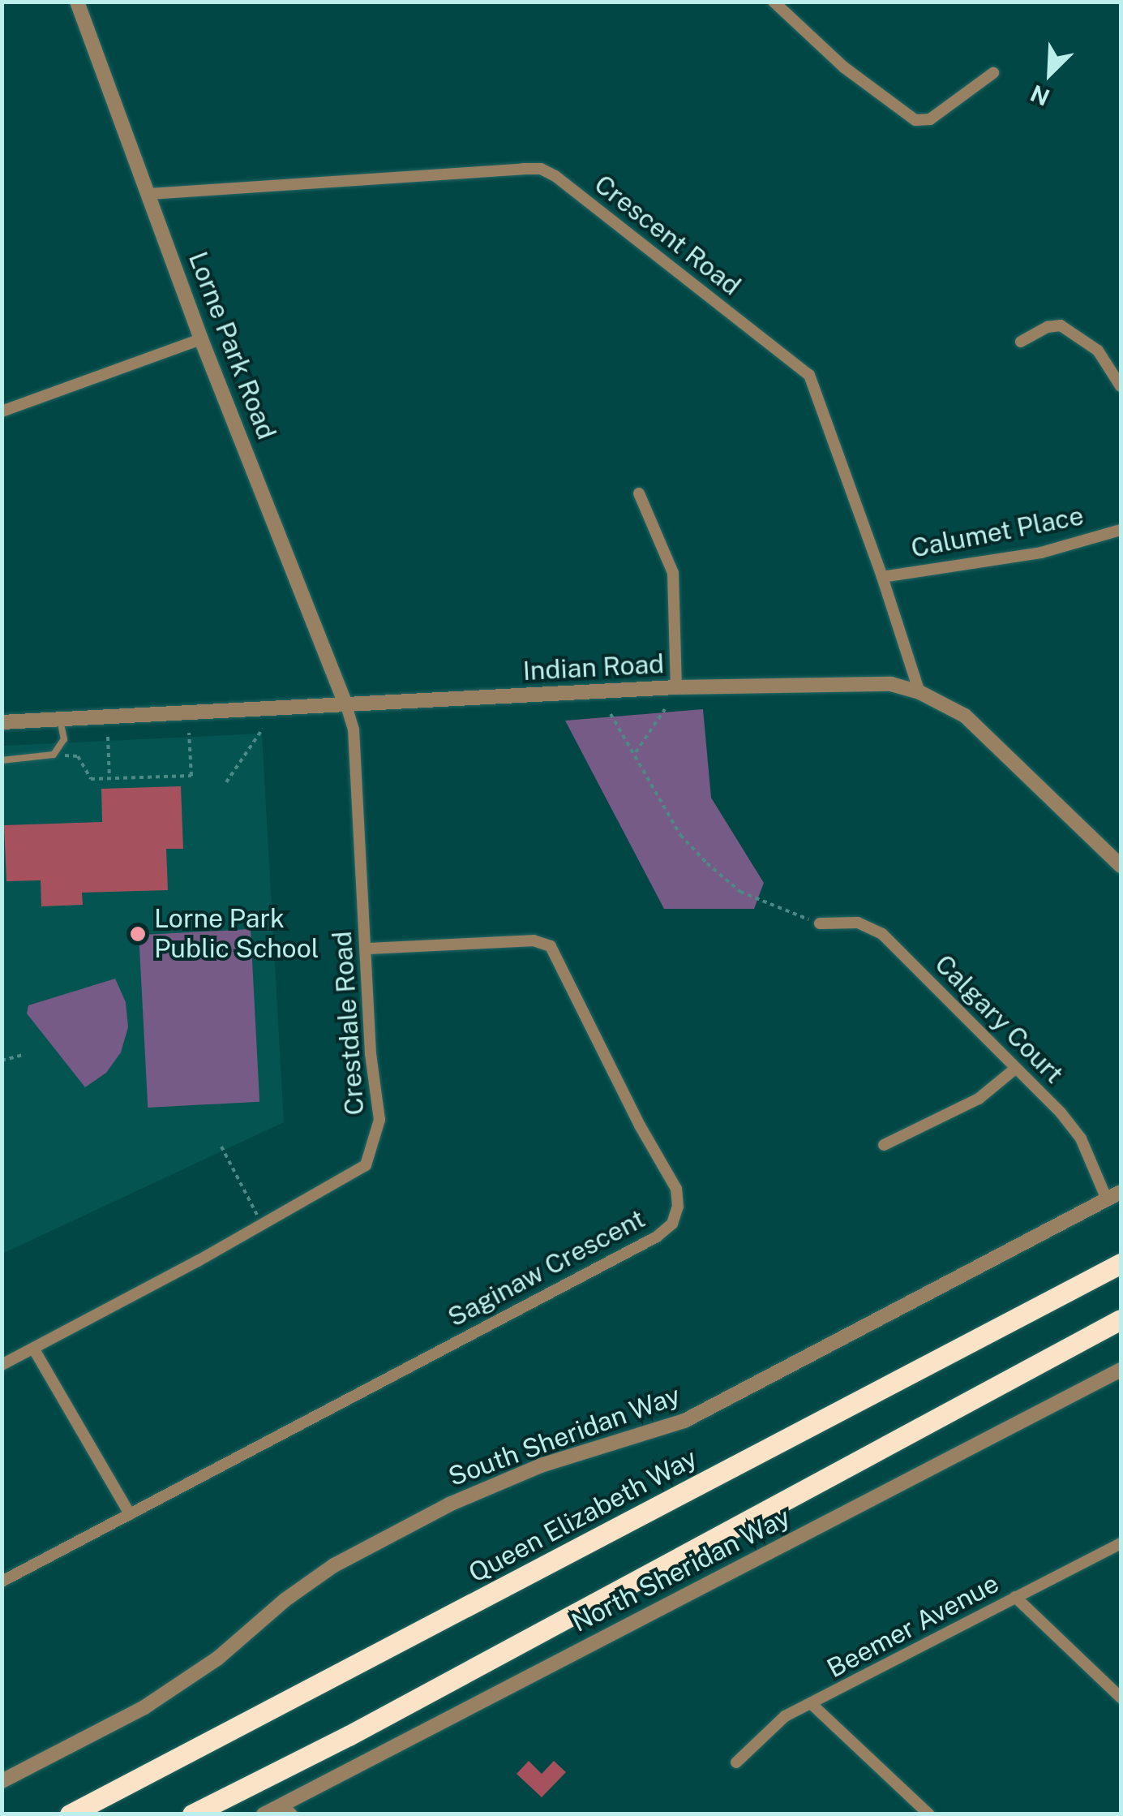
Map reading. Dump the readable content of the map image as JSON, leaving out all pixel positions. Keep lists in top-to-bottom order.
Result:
{
  "streets": {
    "highway": ["Queen Elizabeth Way"],
    "street": [
      "Crescent Road",
      "Lorne Park Road",
      "Calumet Place",
      "Indian Road",
      "Calgary Court",
      "Crestdale Road",
      "Saginaw Crescent",
      "South Sheridan Way",
      "North Sheridan Way",
      "Beemer Avenue"
    ]
  },
  "crossings": [
    ["Crescent Road", "Lorne Park Road"],
    ["Crescent Road", "Calumet Place"],
    ["Crescent Road", "Indian Road"],
    ["Lorne Park Road", "Indian Road"],
    ["Lorne Park Road", "Crestdale Road"],
    ["Indian Road", "Crestdale Road"],
    ["Calgary Court", "South Sheridan Way"],
    ["Crestdale Road", "Saginaw Crescent"]
  ],
  "places": ["Lorne Park Public School"],
  "north": "bottom left"
}
